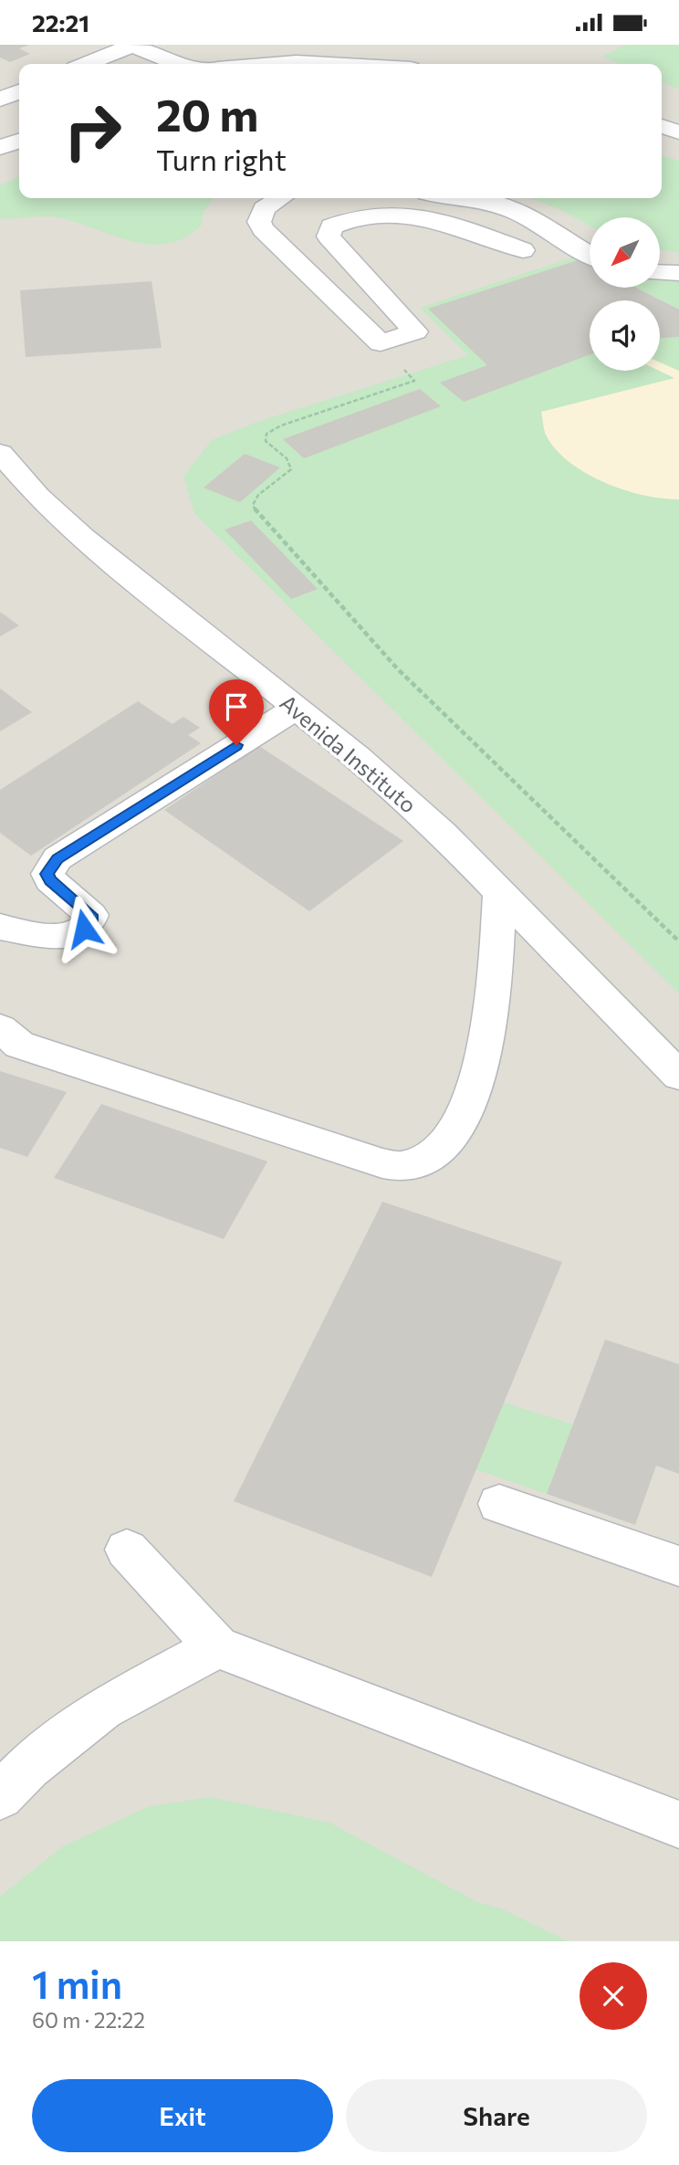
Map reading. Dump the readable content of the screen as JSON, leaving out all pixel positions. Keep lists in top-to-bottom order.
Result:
{
  "streets": {
    "lane": ["Avenida Instituto"]
  },
  "north": "bottom left",
  "page": {
    "status": "22:21",
    "turn": ["20 m", "Turn right"],
    "heading": ["1 min", "60 m · 22:22"],
    "buttons": ["Exit", "Share"]
  }
}
